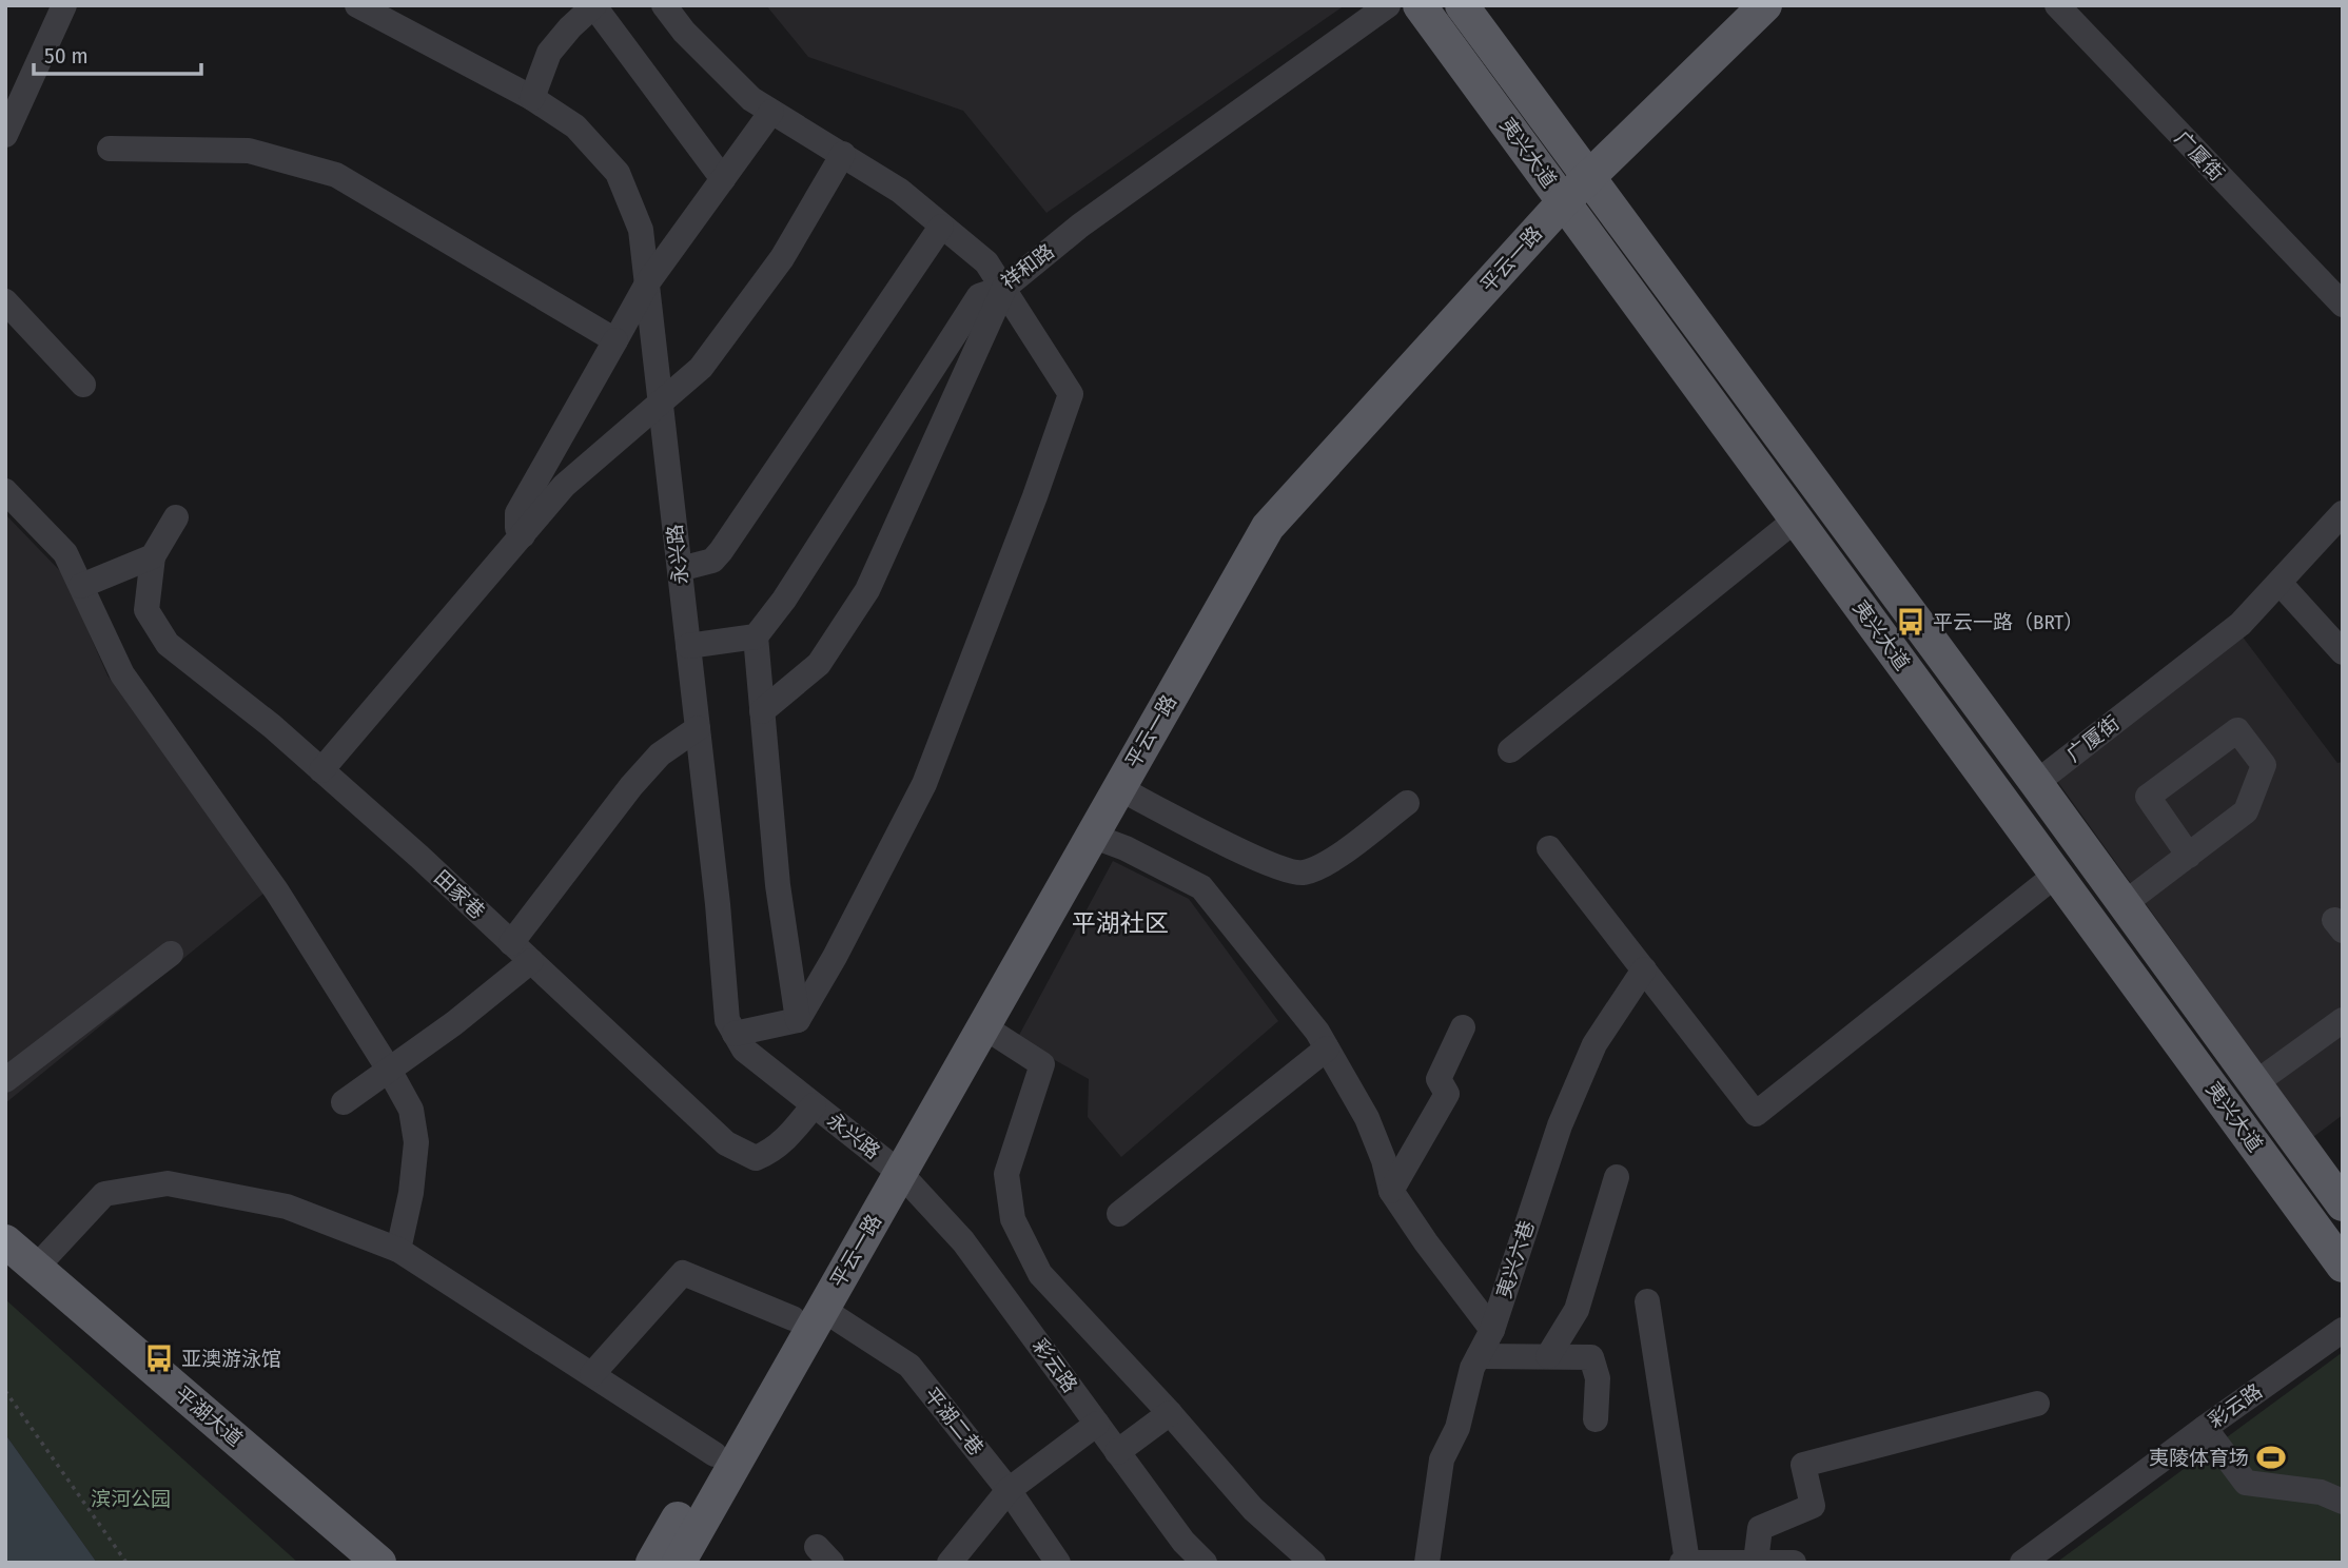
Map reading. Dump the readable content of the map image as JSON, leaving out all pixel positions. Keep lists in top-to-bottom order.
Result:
{
  "streets": {
    "main road": ["夷兴大道", "平云一路", "平湖大道"],
    "street": [
      "广厦街",
      "祥和路",
      "永兴路",
      "田家巷",
      "夷兴六巷",
      "彩云路",
      "平湖二巷"
    ]
  },
  "crossings": [
    ["夷兴大道", "广厦街"],
    ["夷兴大道", "平云一路"],
    ["平云一路", "永兴路"],
    ["平云一路", "彩云路"],
    ["平云一路", "平湖二巷"],
    ["永兴路", "田家巷"],
    ["永兴路", "彩云路"]
  ],
  "districts": ["平湖社区"],
  "parks": ["滨河公园"],
  "places": {
    "bus stop": ["平云一路（BRT）", "亚澳游泳馆"],
    "sports": ["夷陵体育场"]
  },
  "scale_bar": "50 m"
}
